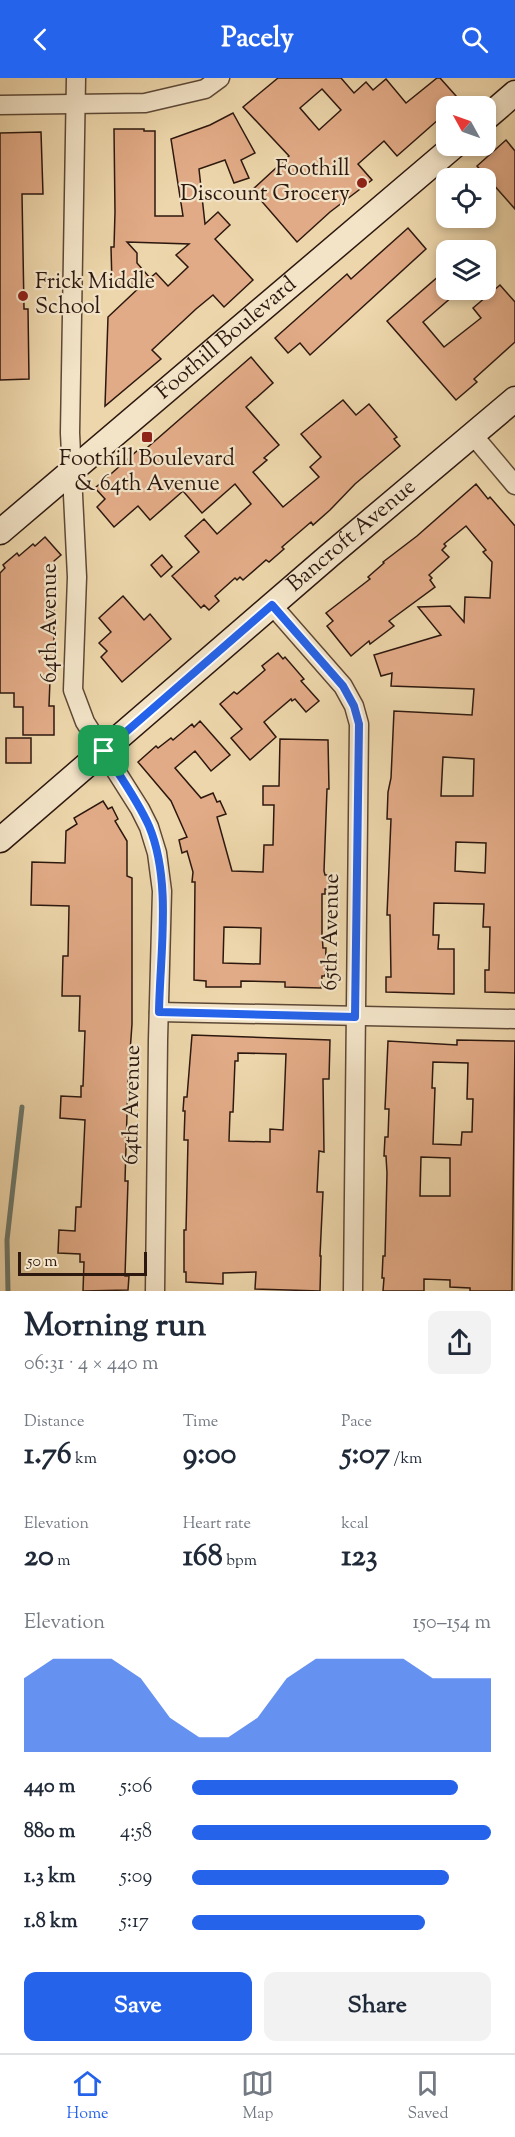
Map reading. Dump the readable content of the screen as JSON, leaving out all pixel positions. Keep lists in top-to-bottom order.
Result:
{
  "streets": {
    "street": [
      "Foothill Boulevard",
      "Bancroft Avenue",
      "64th Avenue",
      "65th Avenue"
    ]
  },
  "crossings": [
    ["Foothill Boulevard", "64th Avenue"],
    ["Bancroft Avenue", "64th Avenue"],
    ["Bancroft Avenue", "65th Avenue"]
  ],
  "places": {
    "other": ["Foothill Discount Grocery", "Frick Middle School"],
    "transit": ["Foothill Boulevard & 64th Avenue"]
  },
  "scale_bar": "50 m",
  "north": "top left",
  "page": {
    "header": "Pacely",
    "scale": "50 m",
    "heading": ["Morning run", "06:31 · 4 × 440 m"],
    "stats": [
      ["Distance", "1.76 km"],
      ["Time", "9:00"],
      ["Pace", "5:07 /km"],
      ["Elevation", "20 m"],
      ["Heart rate", "168 bpm"],
      ["kcal", "123"]
    ],
    "chart": ["Elevation", "150–154 m"],
    "list": [
      {
        "name": "440 m",
        "note": "5:06"
      },
      {
        "name": "880 m",
        "note": "4:58"
      },
      {
        "name": "1.3 km",
        "note": "5:09"
      },
      {
        "name": "1.8 km",
        "note": "5:17"
      }
    ],
    "buttons": ["Save", "Share"],
    "tabs": ["Home", "Map", "Saved"]
  }
}
